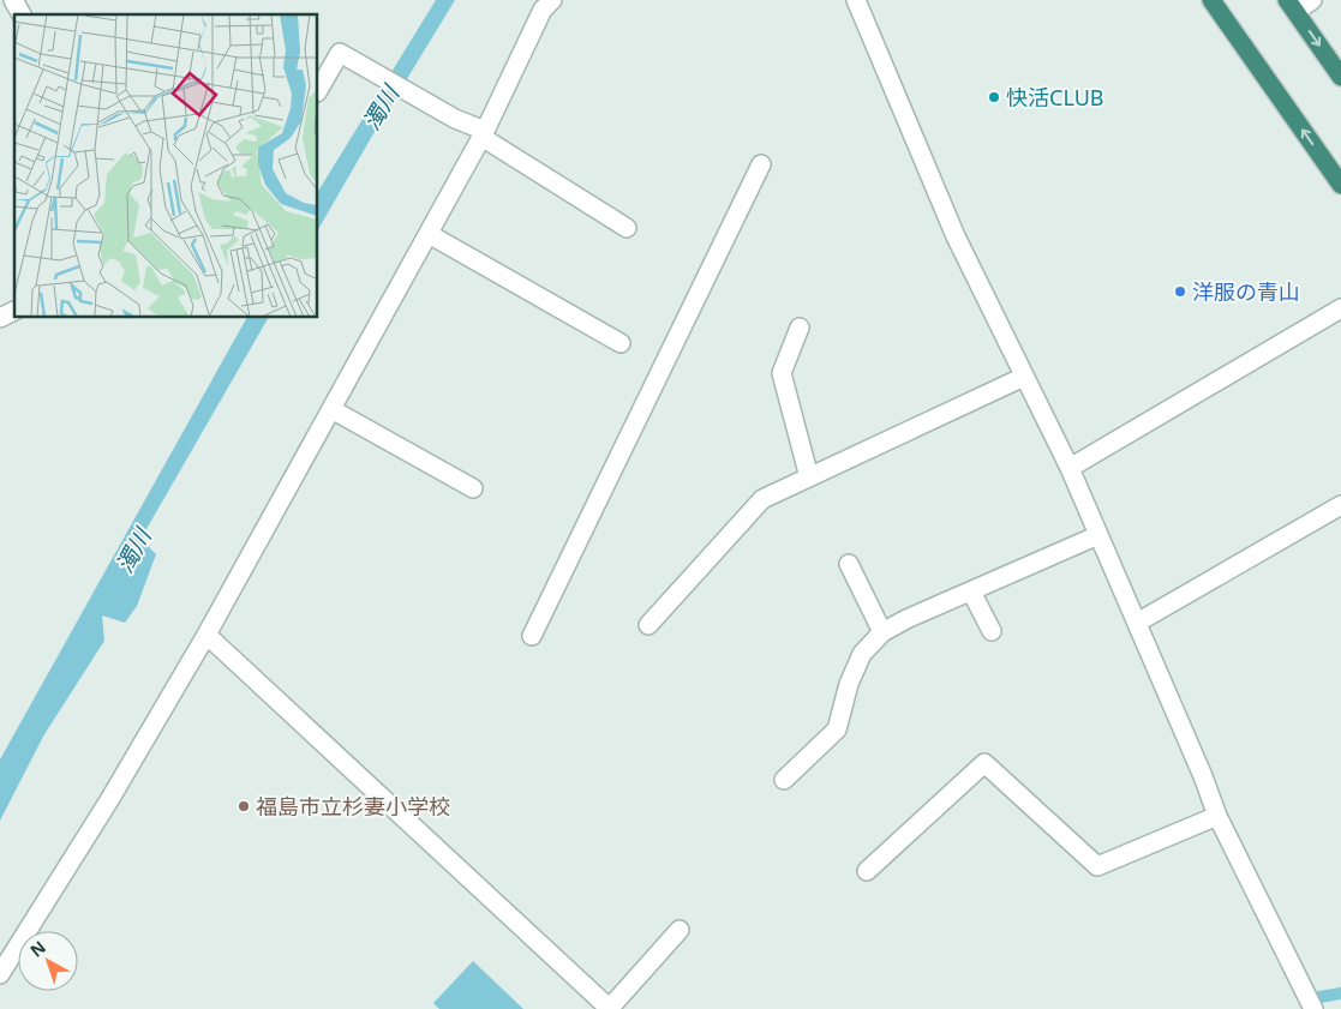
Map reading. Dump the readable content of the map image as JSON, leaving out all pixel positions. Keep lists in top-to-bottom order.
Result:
{
  "water": ["濁川"],
  "places": ["快活CLUB", "洋服の青山", "福島市立杉妻小学校"],
  "north": "top left"
}
